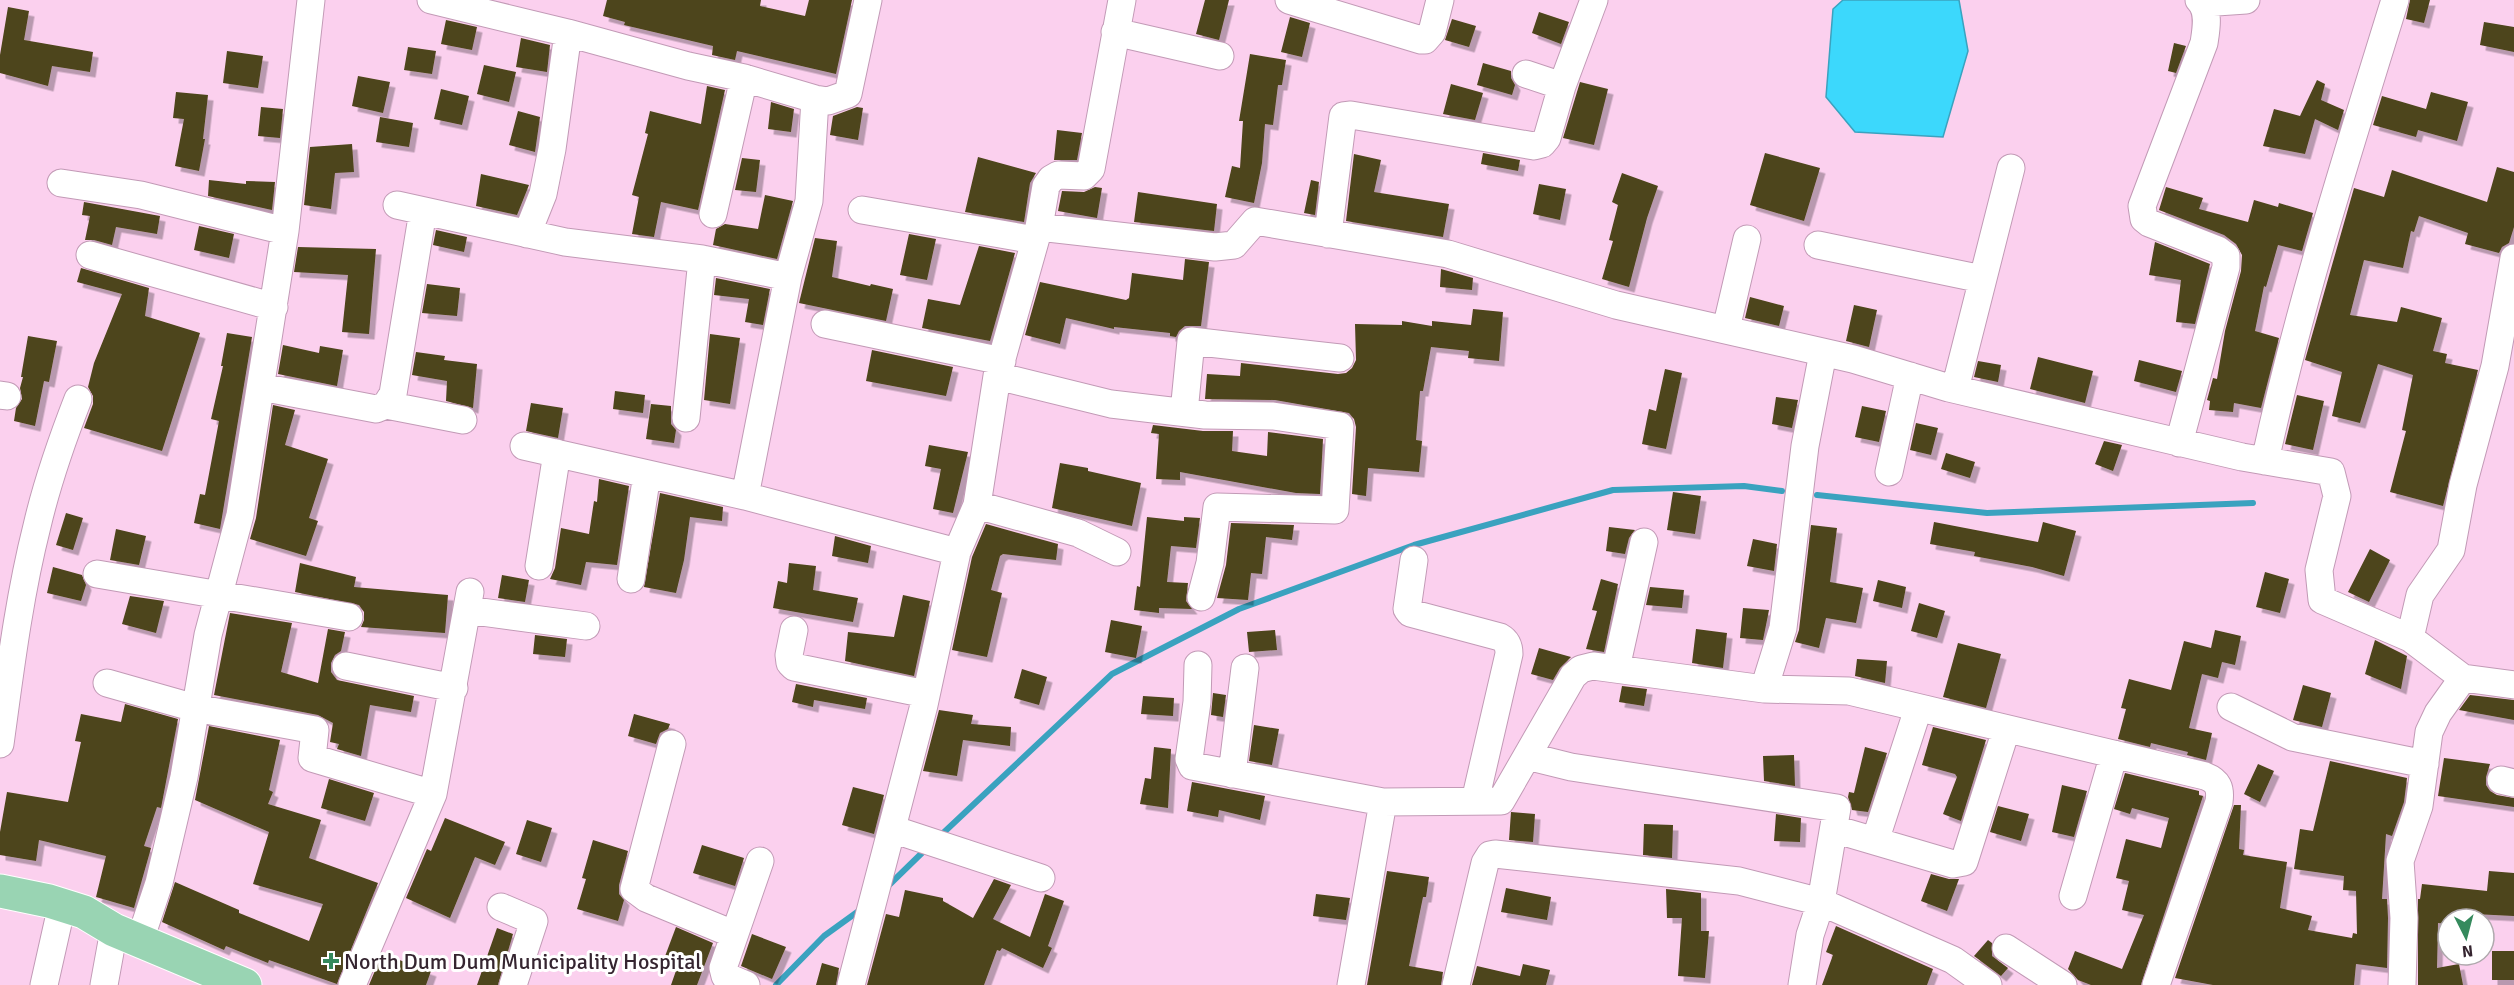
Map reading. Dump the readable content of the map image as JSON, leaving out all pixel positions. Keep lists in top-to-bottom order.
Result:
{
  "places": {
    "health": ["North Dum Dum Municipality Hospital"]
  },
  "north": "bottom"
}
